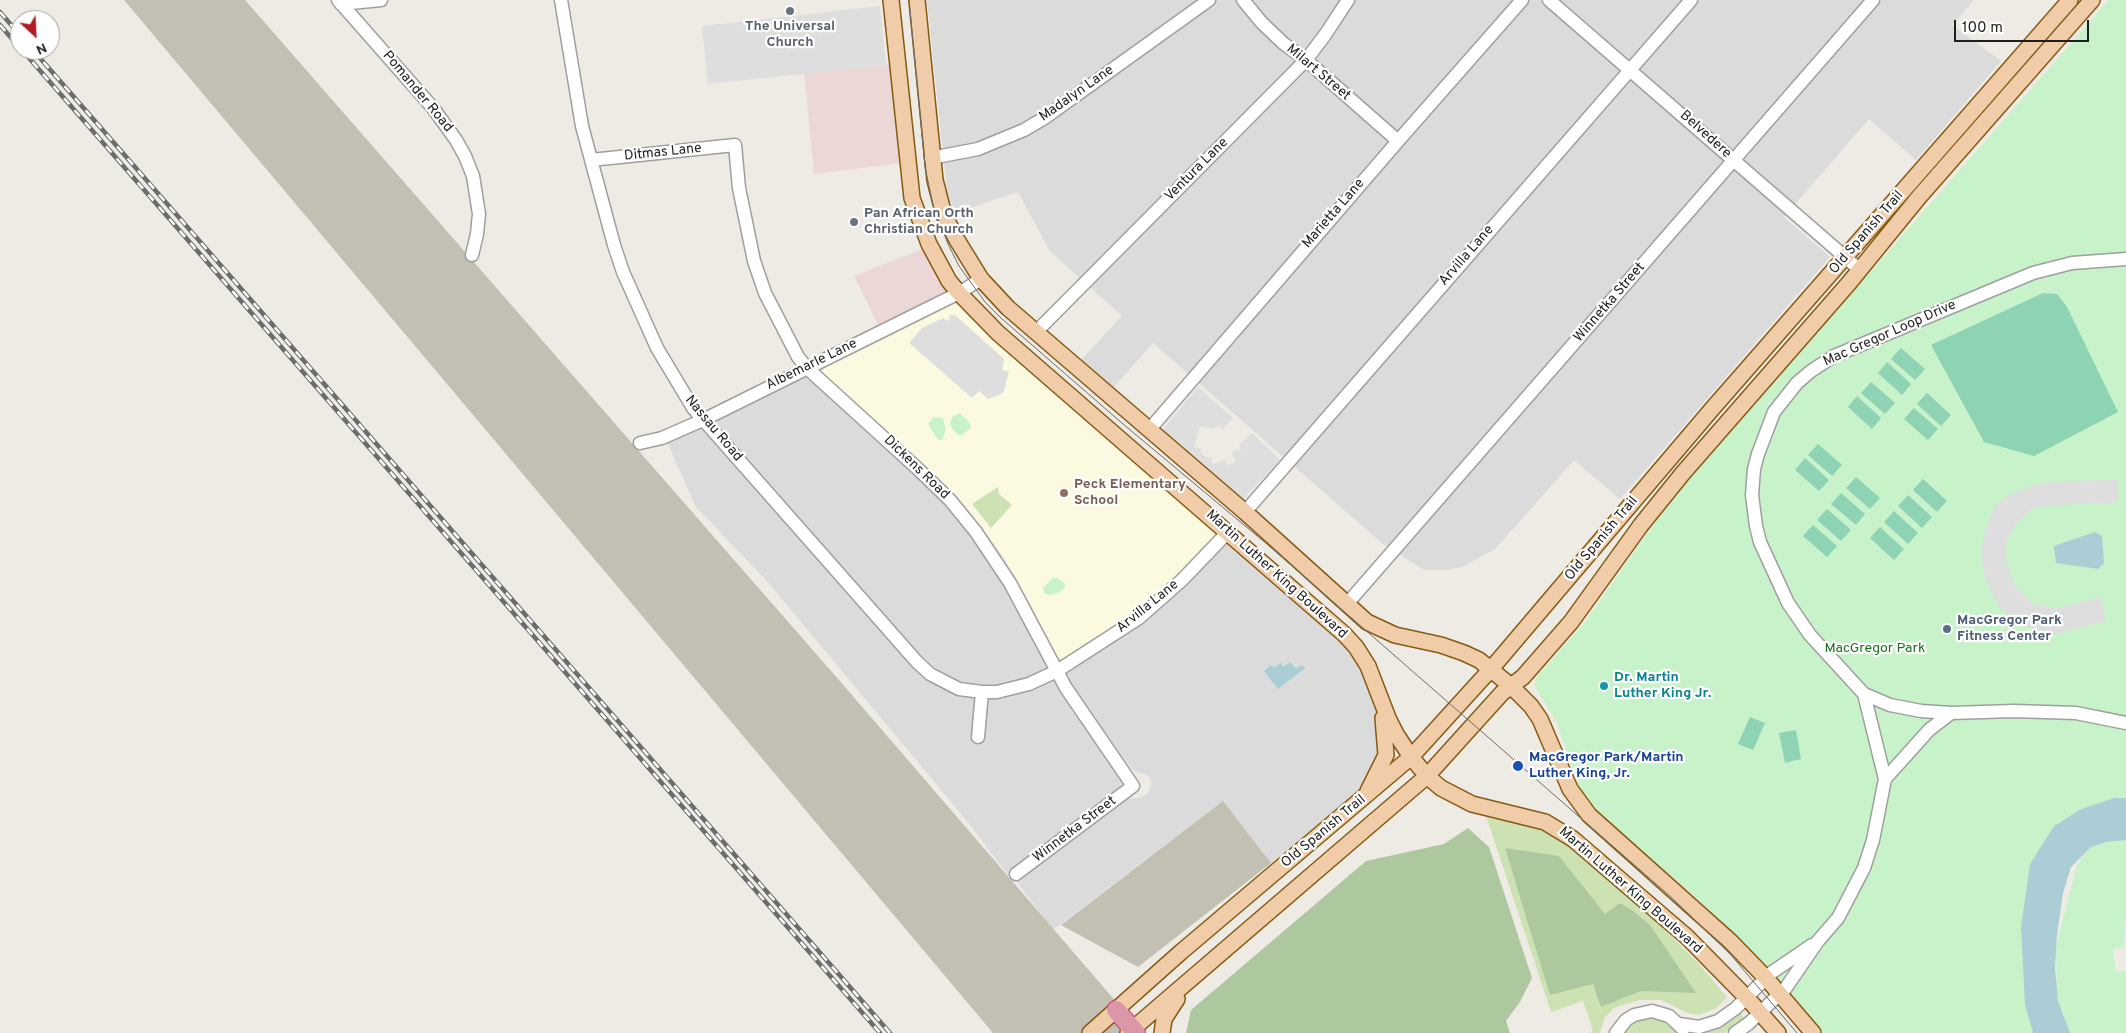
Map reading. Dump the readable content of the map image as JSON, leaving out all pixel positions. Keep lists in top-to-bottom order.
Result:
{
  "streets": {
    "main road": ["Old Spanish Trail", "Martin Luther King Boulevard"],
    "street": [
      "Milart Street",
      "Pomander Road",
      "Madalyn Lane",
      "Belvedere",
      "Ditmas Lane",
      "Ventura Lane",
      "Marietta Lane",
      "Arvilla Lane",
      "Winnetka Street",
      "Mac Gregor Loop Drive",
      "Albemarle Lane",
      "Nassau Road",
      "Dickens Road"
    ]
  },
  "crossings": [
    ["Milart Street", "Ventura Lane"],
    ["Milart Street", "Marietta Lane"],
    ["Madalyn Lane", "Martin Luther King Boulevard"],
    ["Belvedere", "Old Spanish Trail"],
    ["Belvedere", "Arvilla Lane"],
    ["Belvedere", "Winnetka Street"],
    ["Ditmas Lane", "Nassau Road"],
    ["Ditmas Lane", "Dickens Road"],
    ["Ventura Lane", "Martin Luther King Boulevard"],
    ["Marietta Lane", "Martin Luther King Boulevard"],
    ["Old Spanish Trail", "Martin Luther King Boulevard"],
    ["Arvilla Lane", "Nassau Road"],
    ["Arvilla Lane", "Dickens Road"],
    ["Arvilla Lane", "Martin Luther King Boulevard"],
    ["Winnetka Street", "Dickens Road"],
    ["Winnetka Street", "Martin Luther King Boulevard"],
    ["Albemarle Lane", "Nassau Road"],
    ["Albemarle Lane", "Dickens Road"],
    ["Albemarle Lane", "Martin Luther King Boulevard"],
    ["Nassau Road", "Dickens Road"]
  ],
  "parks": ["MacGregor Park"],
  "places": [
    "The Universal Church",
    "Pan African Orth Christian Church",
    "Peck Elementary School",
    "MacGregor Park Fitness Center",
    "Dr. Martin Luther King Jr.",
    "MacGregor Park/Martin Luther King, Jr."
  ],
  "scale_bar": "100 m",
  "north": "bottom right"
}
